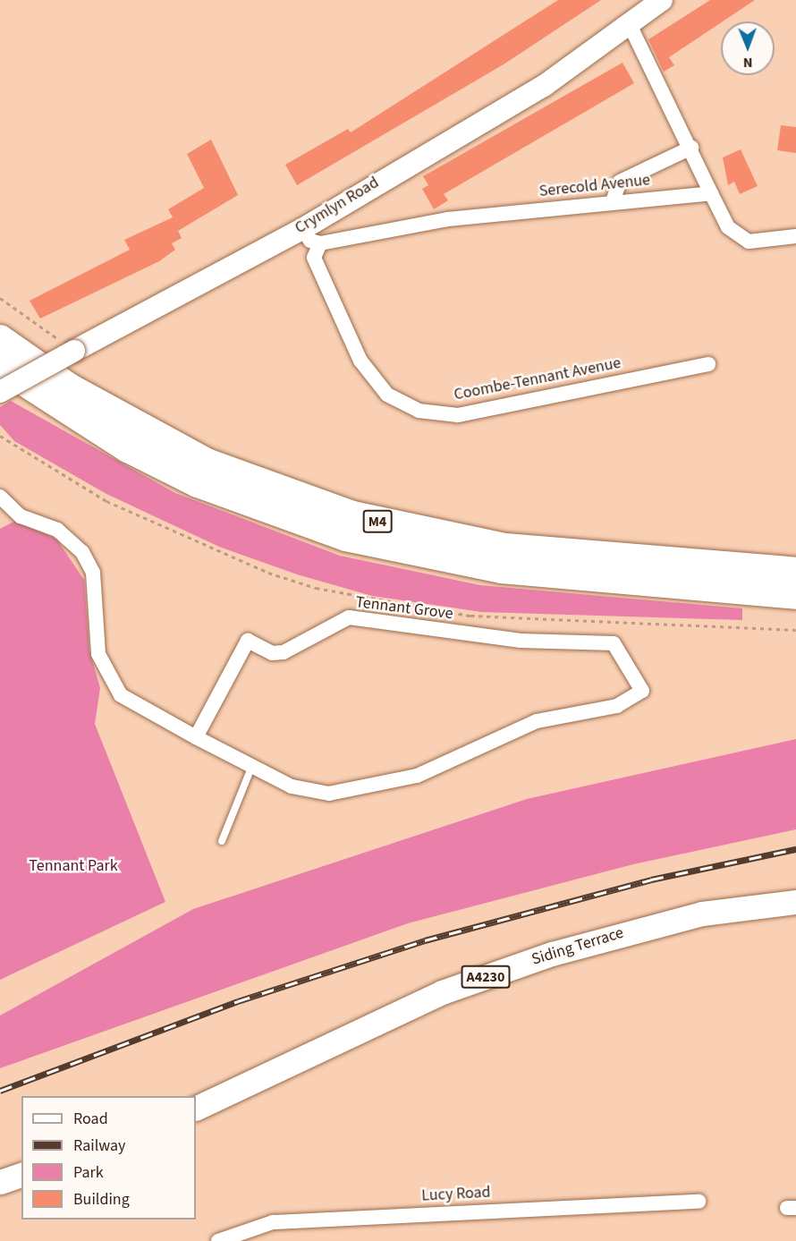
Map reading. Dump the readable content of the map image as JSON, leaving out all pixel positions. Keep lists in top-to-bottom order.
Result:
{
  "streets": {
    "highway": ["M4"],
    "main road": ["Siding Terrace", "A4230"],
    "street": [
      "Serecold Avenue",
      "Crymlyn Road",
      "Coombe-Tennant Avenue",
      "Tennant Grove",
      "Lucy Road"
    ]
  },
  "crossings": [
    ["Serecold Avenue", "Coombe-Tennant Avenue"]
  ],
  "parks": ["Tennant Park"],
  "legend": [
    "Road",
    "Railway",
    "Park",
    "Building"
  ],
  "north": "bottom"
}
